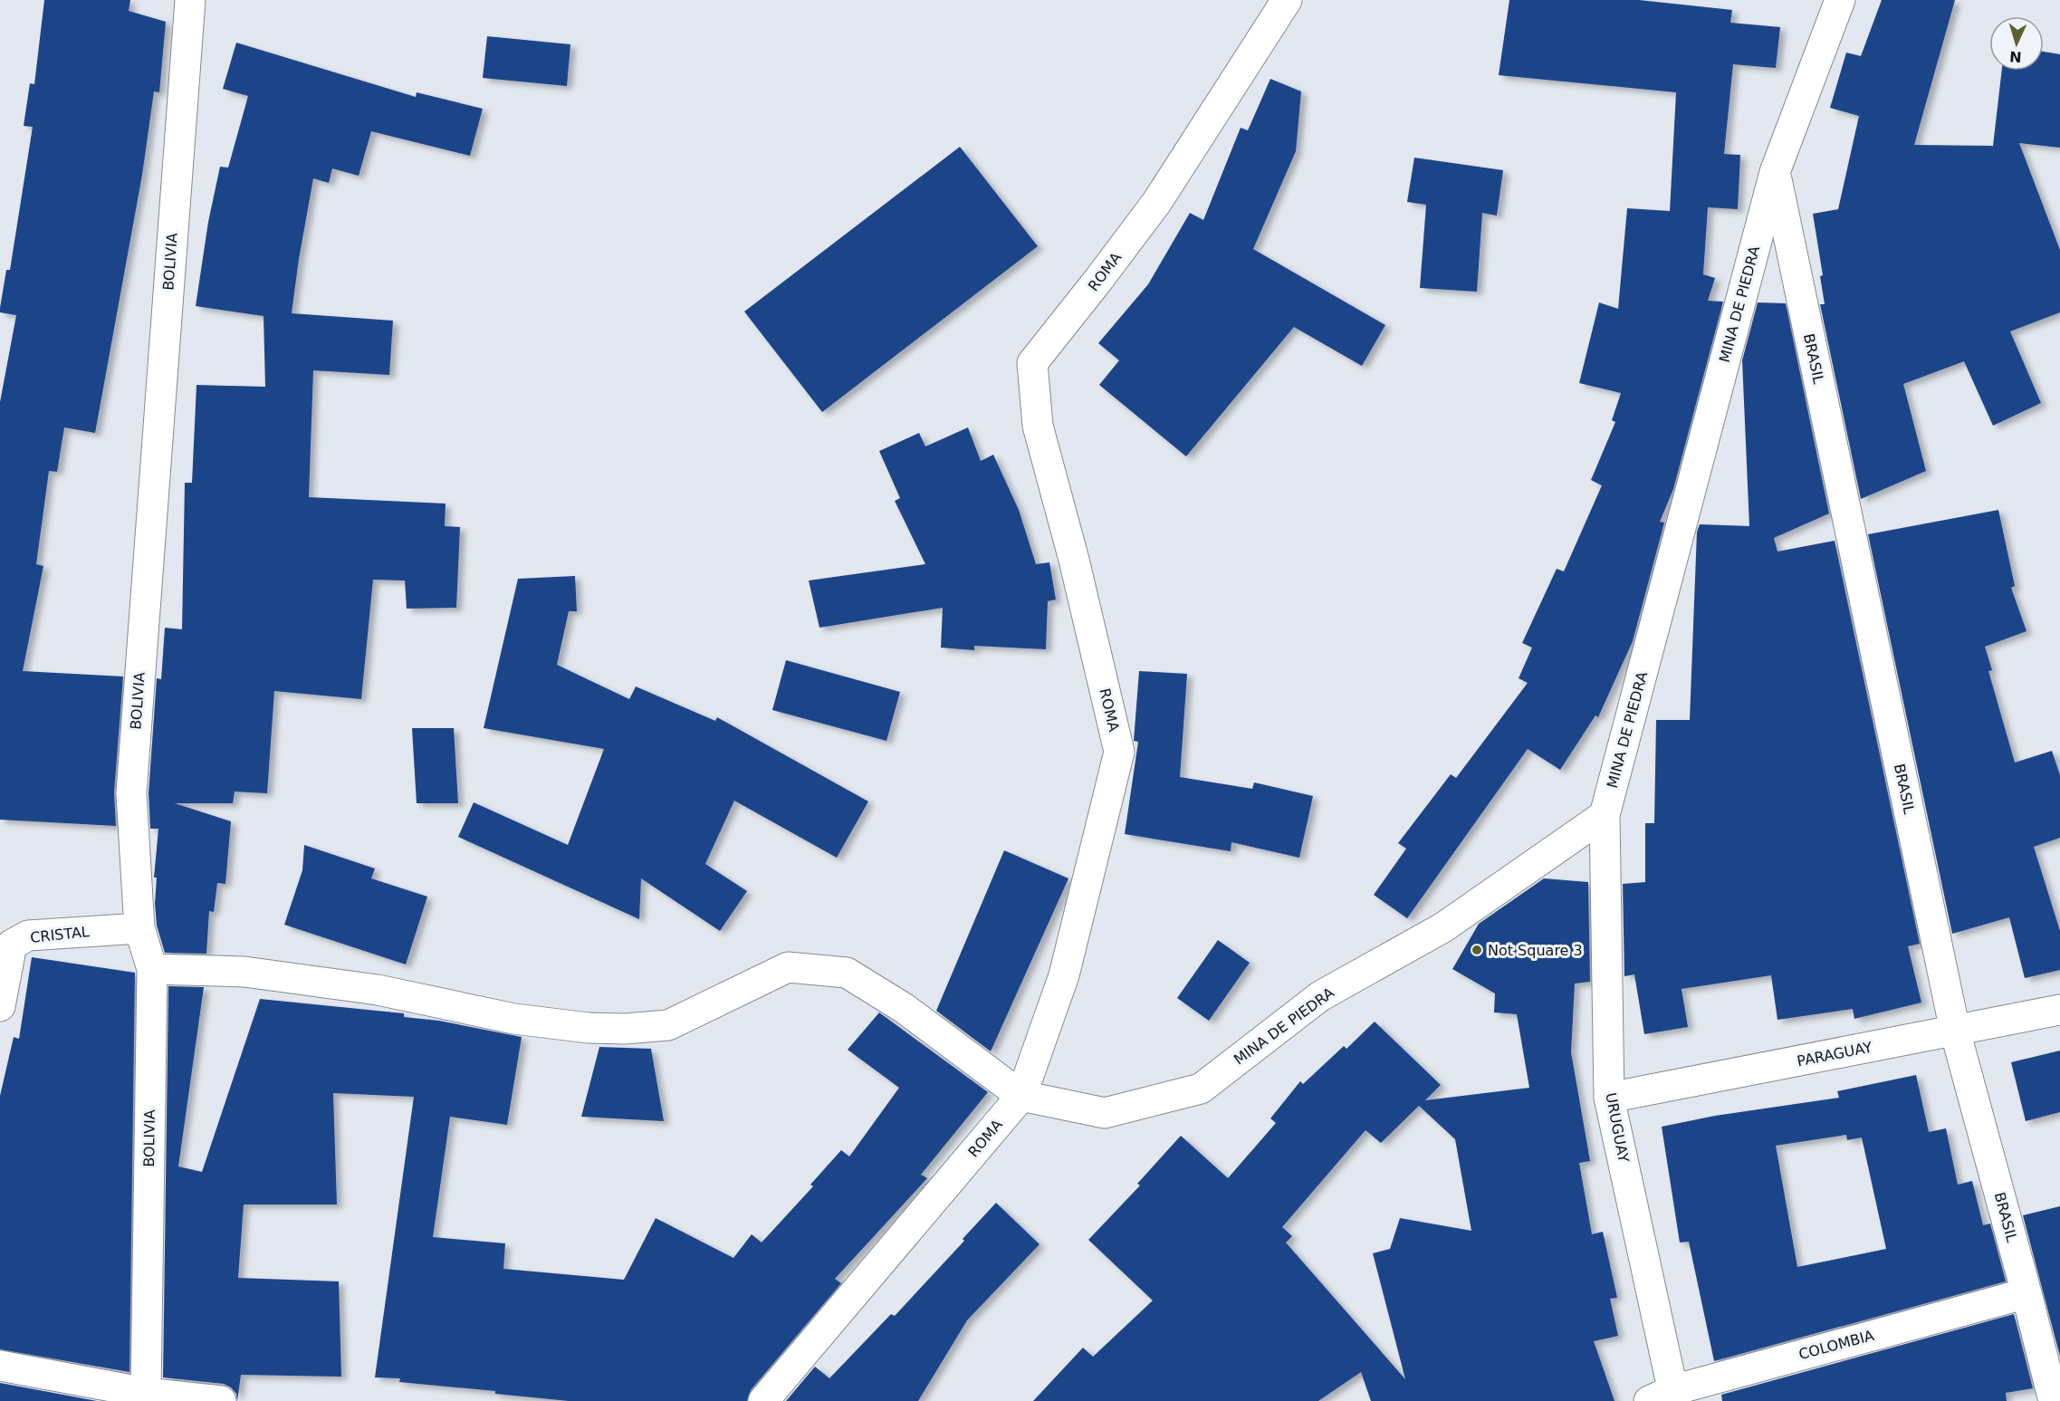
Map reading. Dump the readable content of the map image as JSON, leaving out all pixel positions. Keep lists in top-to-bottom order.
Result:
{
  "streets": {
    "street": [
      "BOLIVIA",
      "ROMA",
      "MINA DE PIEDRA",
      "BRASIL",
      "CRISTAL",
      "PARAGUAY",
      "URUGUAY",
      "COLOMBIA"
    ]
  },
  "crossings": [
    ["BOLIVIA", "CRISTAL"],
    ["ROMA", "MINA DE PIEDRA"],
    ["MINA DE PIEDRA", "BRASIL"],
    ["MINA DE PIEDRA", "URUGUAY"],
    ["BRASIL", "PARAGUAY"],
    ["BRASIL", "COLOMBIA"],
    ["PARAGUAY", "URUGUAY"],
    ["URUGUAY", "COLOMBIA"]
  ],
  "places": ["Not Square 3"],
  "north": "bottom"
}
